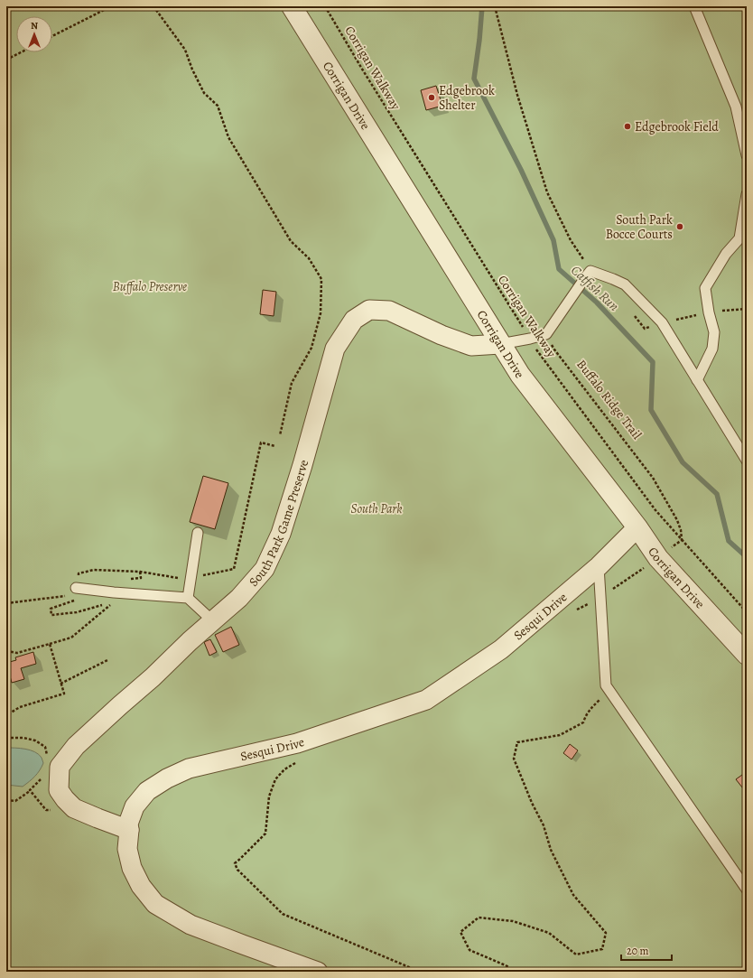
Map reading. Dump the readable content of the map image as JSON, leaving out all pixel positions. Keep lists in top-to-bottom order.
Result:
{
  "streets": {
    "street": ["Corrigan Drive", "South Park Game Preserve", "Sesqui Drive"],
    "path": ["Corrigan Walkway", "Buffalo Ridge Trail"]
  },
  "crossings": [
    ["Corrigan Walkway", "Buffalo Ridge Trail"],
    ["Corrigan Drive", "South Park Game Preserve"],
    ["Corrigan Drive", "Sesqui Drive"],
    ["South Park Game Preserve", "Sesqui Drive"]
  ],
  "water": ["Catfish Run"],
  "parks": ["Buffalo Preserve", "South Park"],
  "places": ["Edgebrook Shelter", "Edgebrook Field", "South Park Bocce Courts"],
  "scale_bar": "20 m",
  "north": "top"
}
